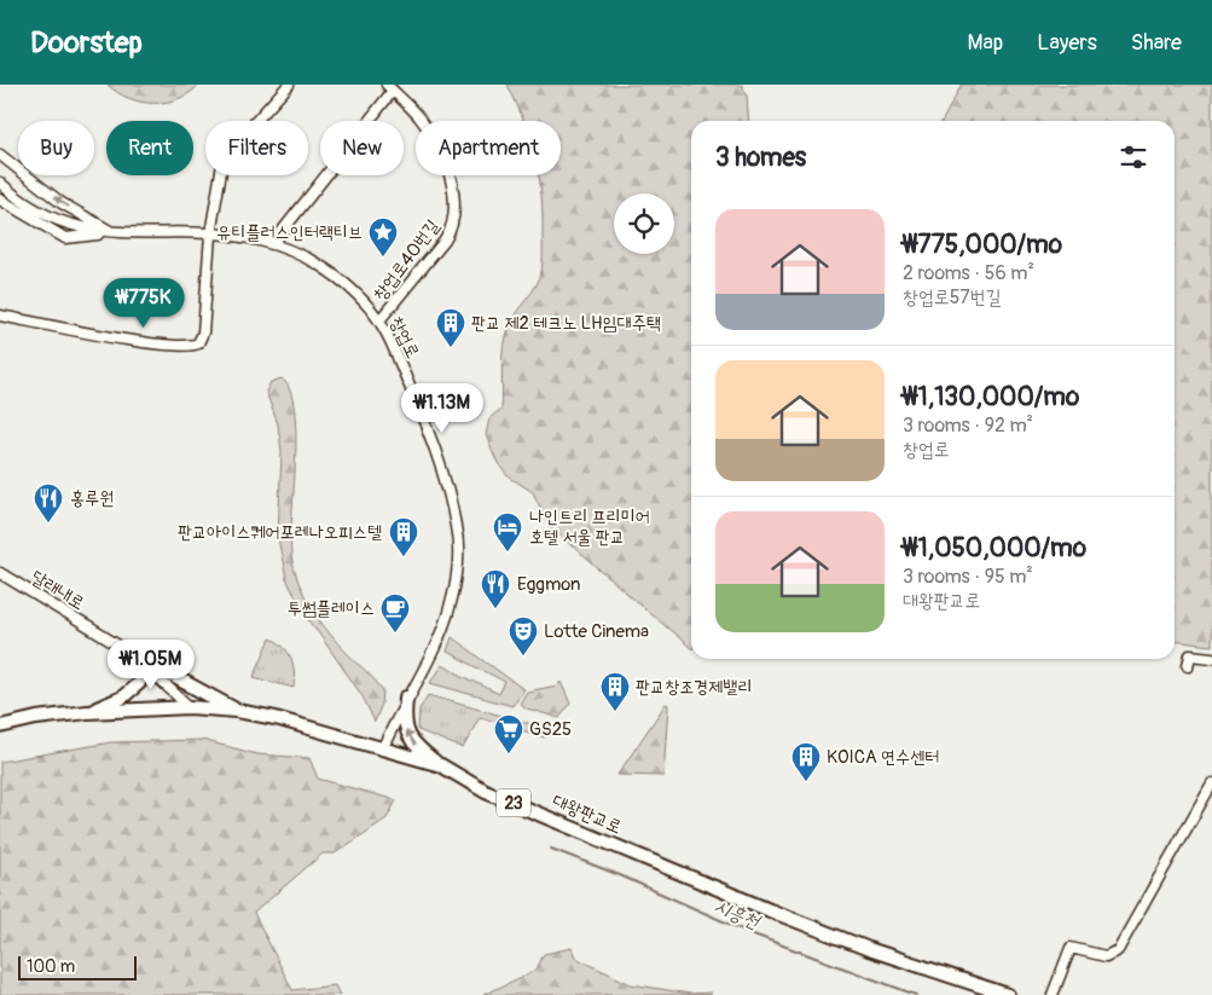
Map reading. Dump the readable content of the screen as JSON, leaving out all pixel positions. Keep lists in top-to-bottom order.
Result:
{
  "streets": {
    "main road": ["23", "대왕판교로"],
    "street": ["창업로40번길", "창업로", "달래내로"]
  },
  "crossings": [
    ["창업로40번길", "창업로"],
    ["창업로", "대왕판교로"],
    ["달래내로", "대왕판교로"]
  ],
  "water": ["시흥천"],
  "places": {
    "place": ["유티플러스인터랙티브"],
    "building": [
      "판교 제2 테크노 LH임대주택",
      "판교아이스퀘어포레나오피스텔",
      "판교창조경제밸리",
      "KOICA 연수센터"
    ],
    "restaurant": ["홍루원", "Eggmon"],
    "hotel": ["나인트리 프리미어 호텔 서울 판교"],
    "cafe": ["투썸플레이스"],
    "theatre": ["Lotte Cinema"],
    "supermarket": ["GS25"]
  },
  "scale_bar": "100 m",
  "page": {
    "header": "Doorstep",
    "nav": ["Map", "Layers", "Share"],
    "chip": [
      "Buy",
      "Rent",
      "Filters",
      "New",
      "Apartment"
    ],
    "heading": "3 homes",
    "list": [
      {
        "name": "₩775,000/mo",
        "note": "2 rooms · 56 m² · 창업로57번길"
      },
      {
        "name": "₩1,130,000/mo",
        "note": "3 rooms · 92 m² · 창업로"
      },
      {
        "name": "₩1,050,000/mo",
        "note": "3 rooms · 95 m² · 대왕판교로"
      }
    ],
    "price": ["₩775K", "₩1.13M", "₩1.05M"],
    "scale": "100 m"
  }
}
